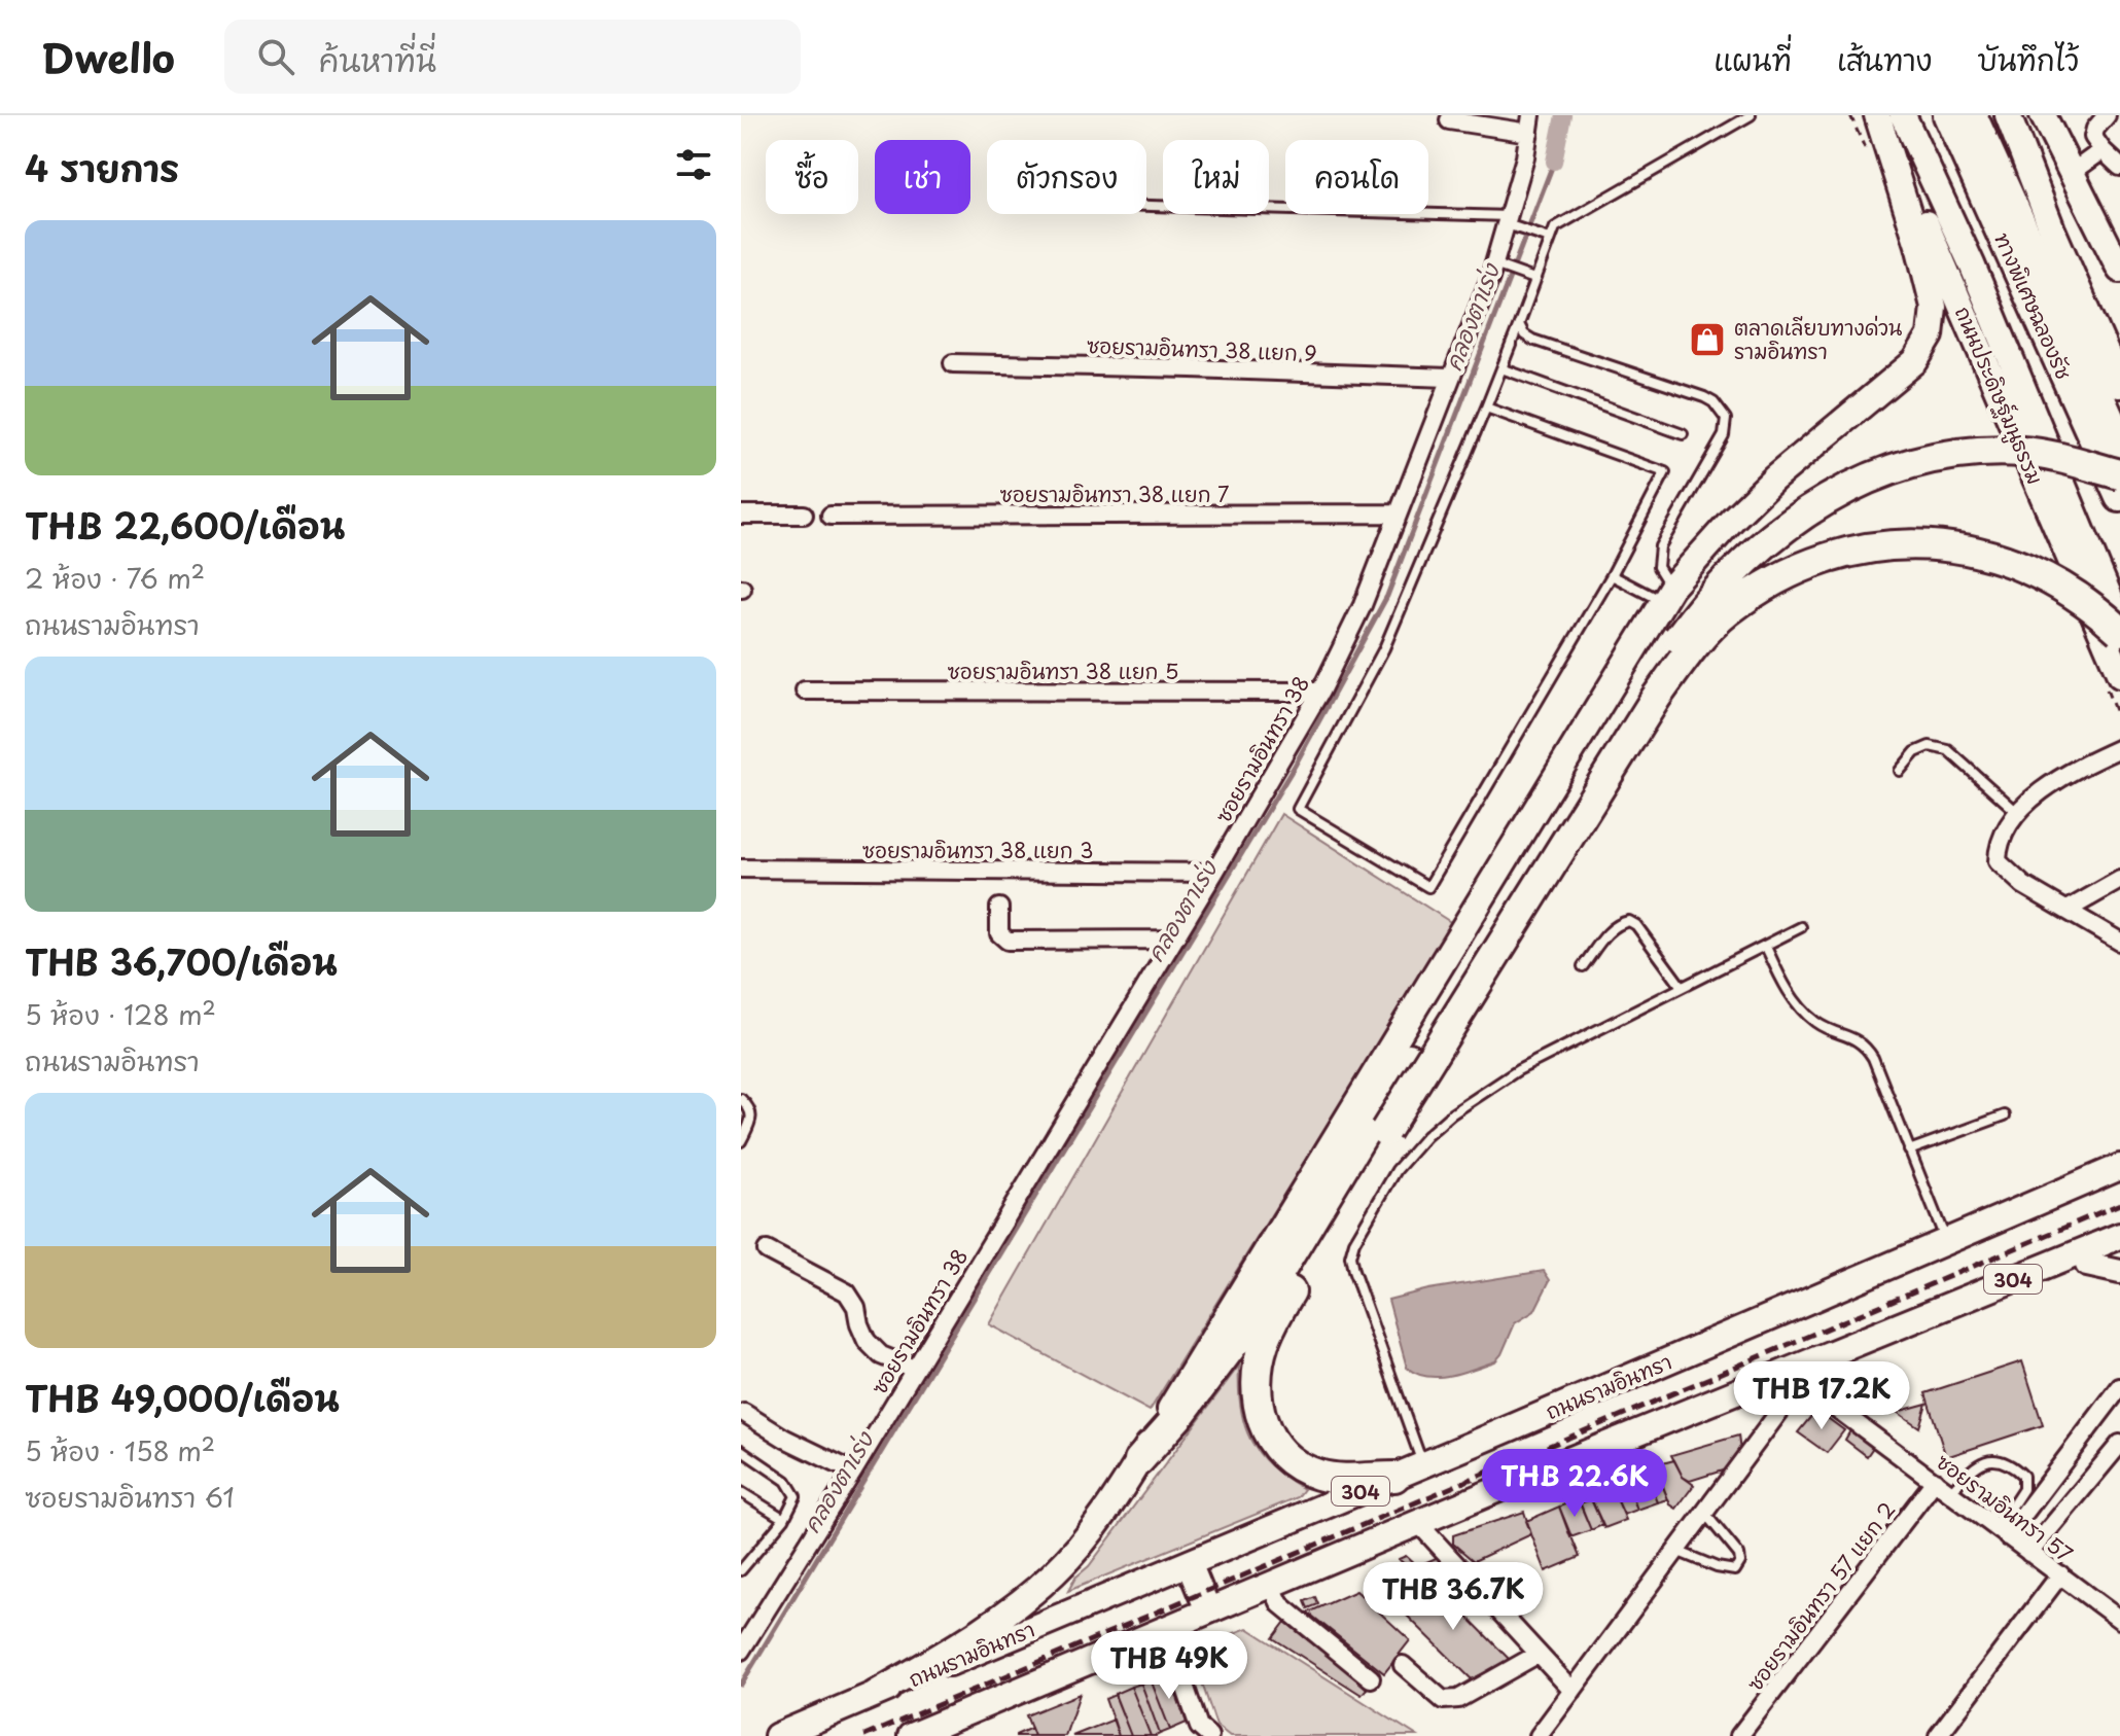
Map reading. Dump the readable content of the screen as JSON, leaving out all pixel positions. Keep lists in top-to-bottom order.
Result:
{
  "streets": {
    "highway": ["ทางพิเศษฉลองรัช"],
    "main road": ["ถนนประดิษฐ์มนูธรรม", "304", "ถนนรามอินทรา"],
    "street": [
      "ซอยรามอินทรา 38 แยก 9",
      "ซอยรามอินทรา 38 แยก 7",
      "ซอยรามอินทรา 38 แยก 5",
      "ซอยรามอินทรา 38",
      "ซอยรามอินทรา 38 แยก 3",
      "ซอยรามอินทรา 57",
      "ซอยรามอินทรา 57 แยก 2"
    ]
  },
  "crossings": [
    ["ซอยรามอินทรา 38 แยก 9", "ซอยรามอินทรา 38"],
    ["ซอยรามอินทรา 38 แยก 7", "ซอยรามอินทรา 38"],
    ["ซอยรามอินทรา 38 แยก 5", "ซอยรามอินทรา 38"],
    ["ซอยรามอินทรา 38", "ซอยรามอินทรา 38 แยก 3"],
    ["304", "ซอยรามอินทรา 57"],
    ["ซอยรามอินทรา 57", "ซอยรามอินทรา 57 แยก 2"]
  ],
  "water": ["คลองตาเร่ง"],
  "places": {
    "shop": ["ตลาดเลียบทางด่วน รามอินทรา"]
  },
  "page": {
    "header": "Dwello",
    "search": "ค้นหาที่นี่",
    "nav": ["แผนที่", "เส้นทาง", "บันทึกไว้"],
    "heading": "4 รายการ",
    "chip": [
      "ซื้อ",
      "เช่า",
      "ตัวกรอง",
      "ใหม่",
      "คอนโด"
    ],
    "list": [
      {
        "name": "THB 22,600/เดือน",
        "note": "2 ห้อง · 76 m² · ถนนรามอินทรา"
      },
      {
        "name": "THB 36,700/เดือน",
        "note": "5 ห้อง · 128 m² · ถนนรามอินทรา"
      },
      {
        "name": "THB 49,000/เดือน",
        "note": "5 ห้อง · 158 m² · ซอยรามอินทรา 61"
      }
    ],
    "price": [
      "THB 17.2K",
      "THB 22.6K",
      "THB 36.7K",
      "THB 49K"
    ]
  }
}
